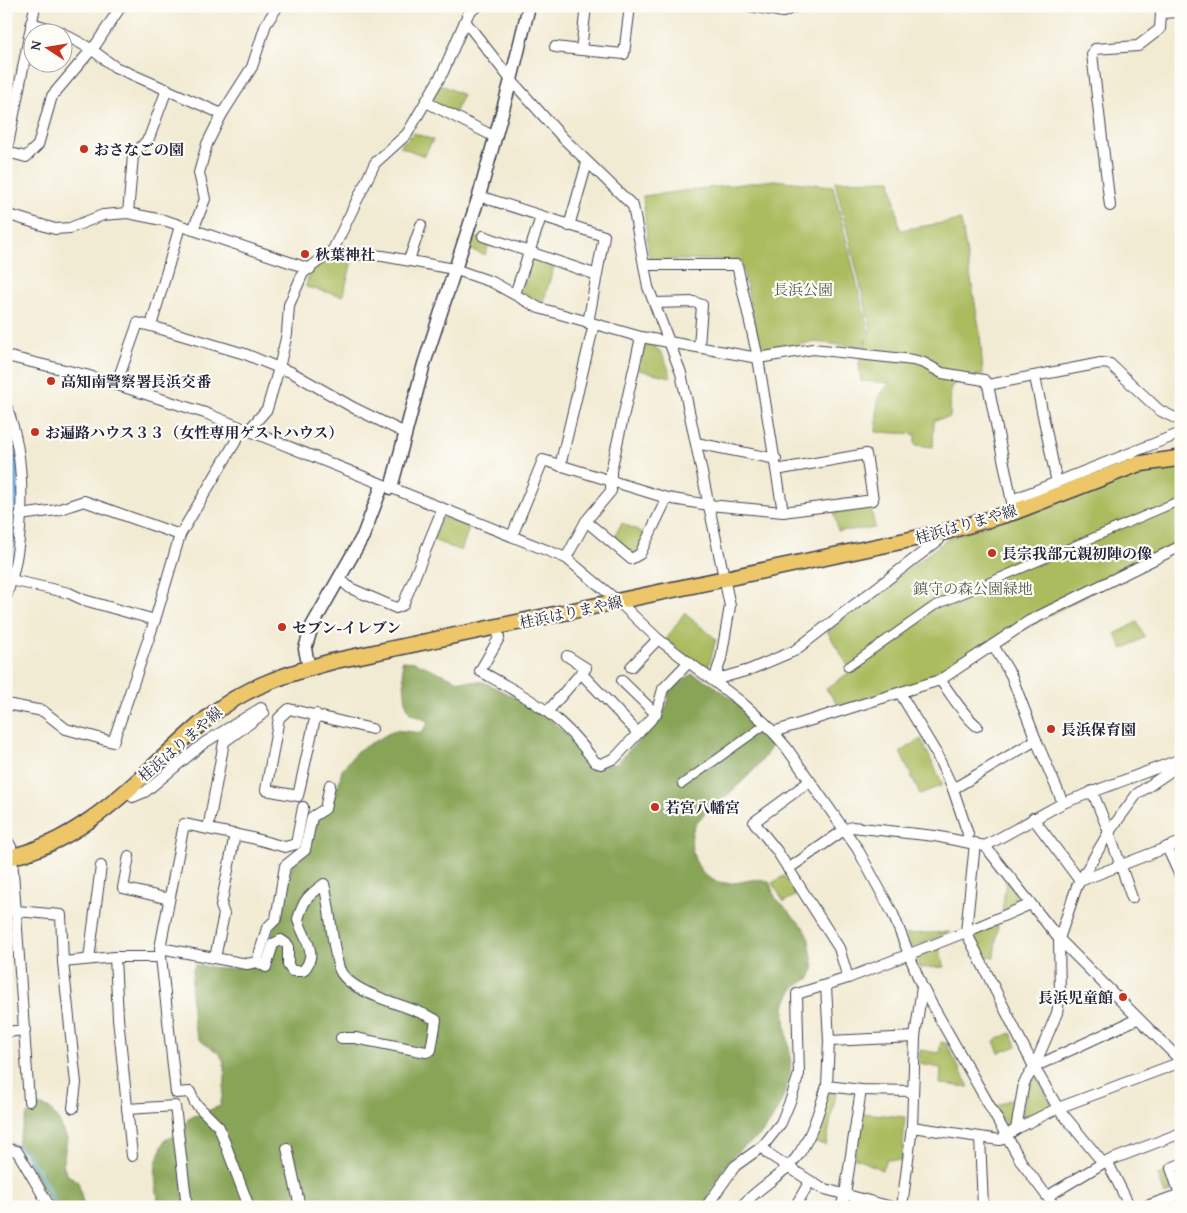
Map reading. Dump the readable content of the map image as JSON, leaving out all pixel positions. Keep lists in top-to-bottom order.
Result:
{
  "streets": {
    "main road": ["桂浜はりまや線"]
  },
  "parks": ["長浜公園", "鎮守の森公園緑地"],
  "places": [
    "おさなごの園",
    "秋葉神社",
    "高知南警察署長浜交番",
    "お遍路ハウス３３（女性専用ゲストハウス）",
    "長宗我部元親初陣の像",
    "セブン-イレブン",
    "長浜保育園",
    "若宮八幡宮",
    "長浜児童館"
  ],
  "north": "left"
}
